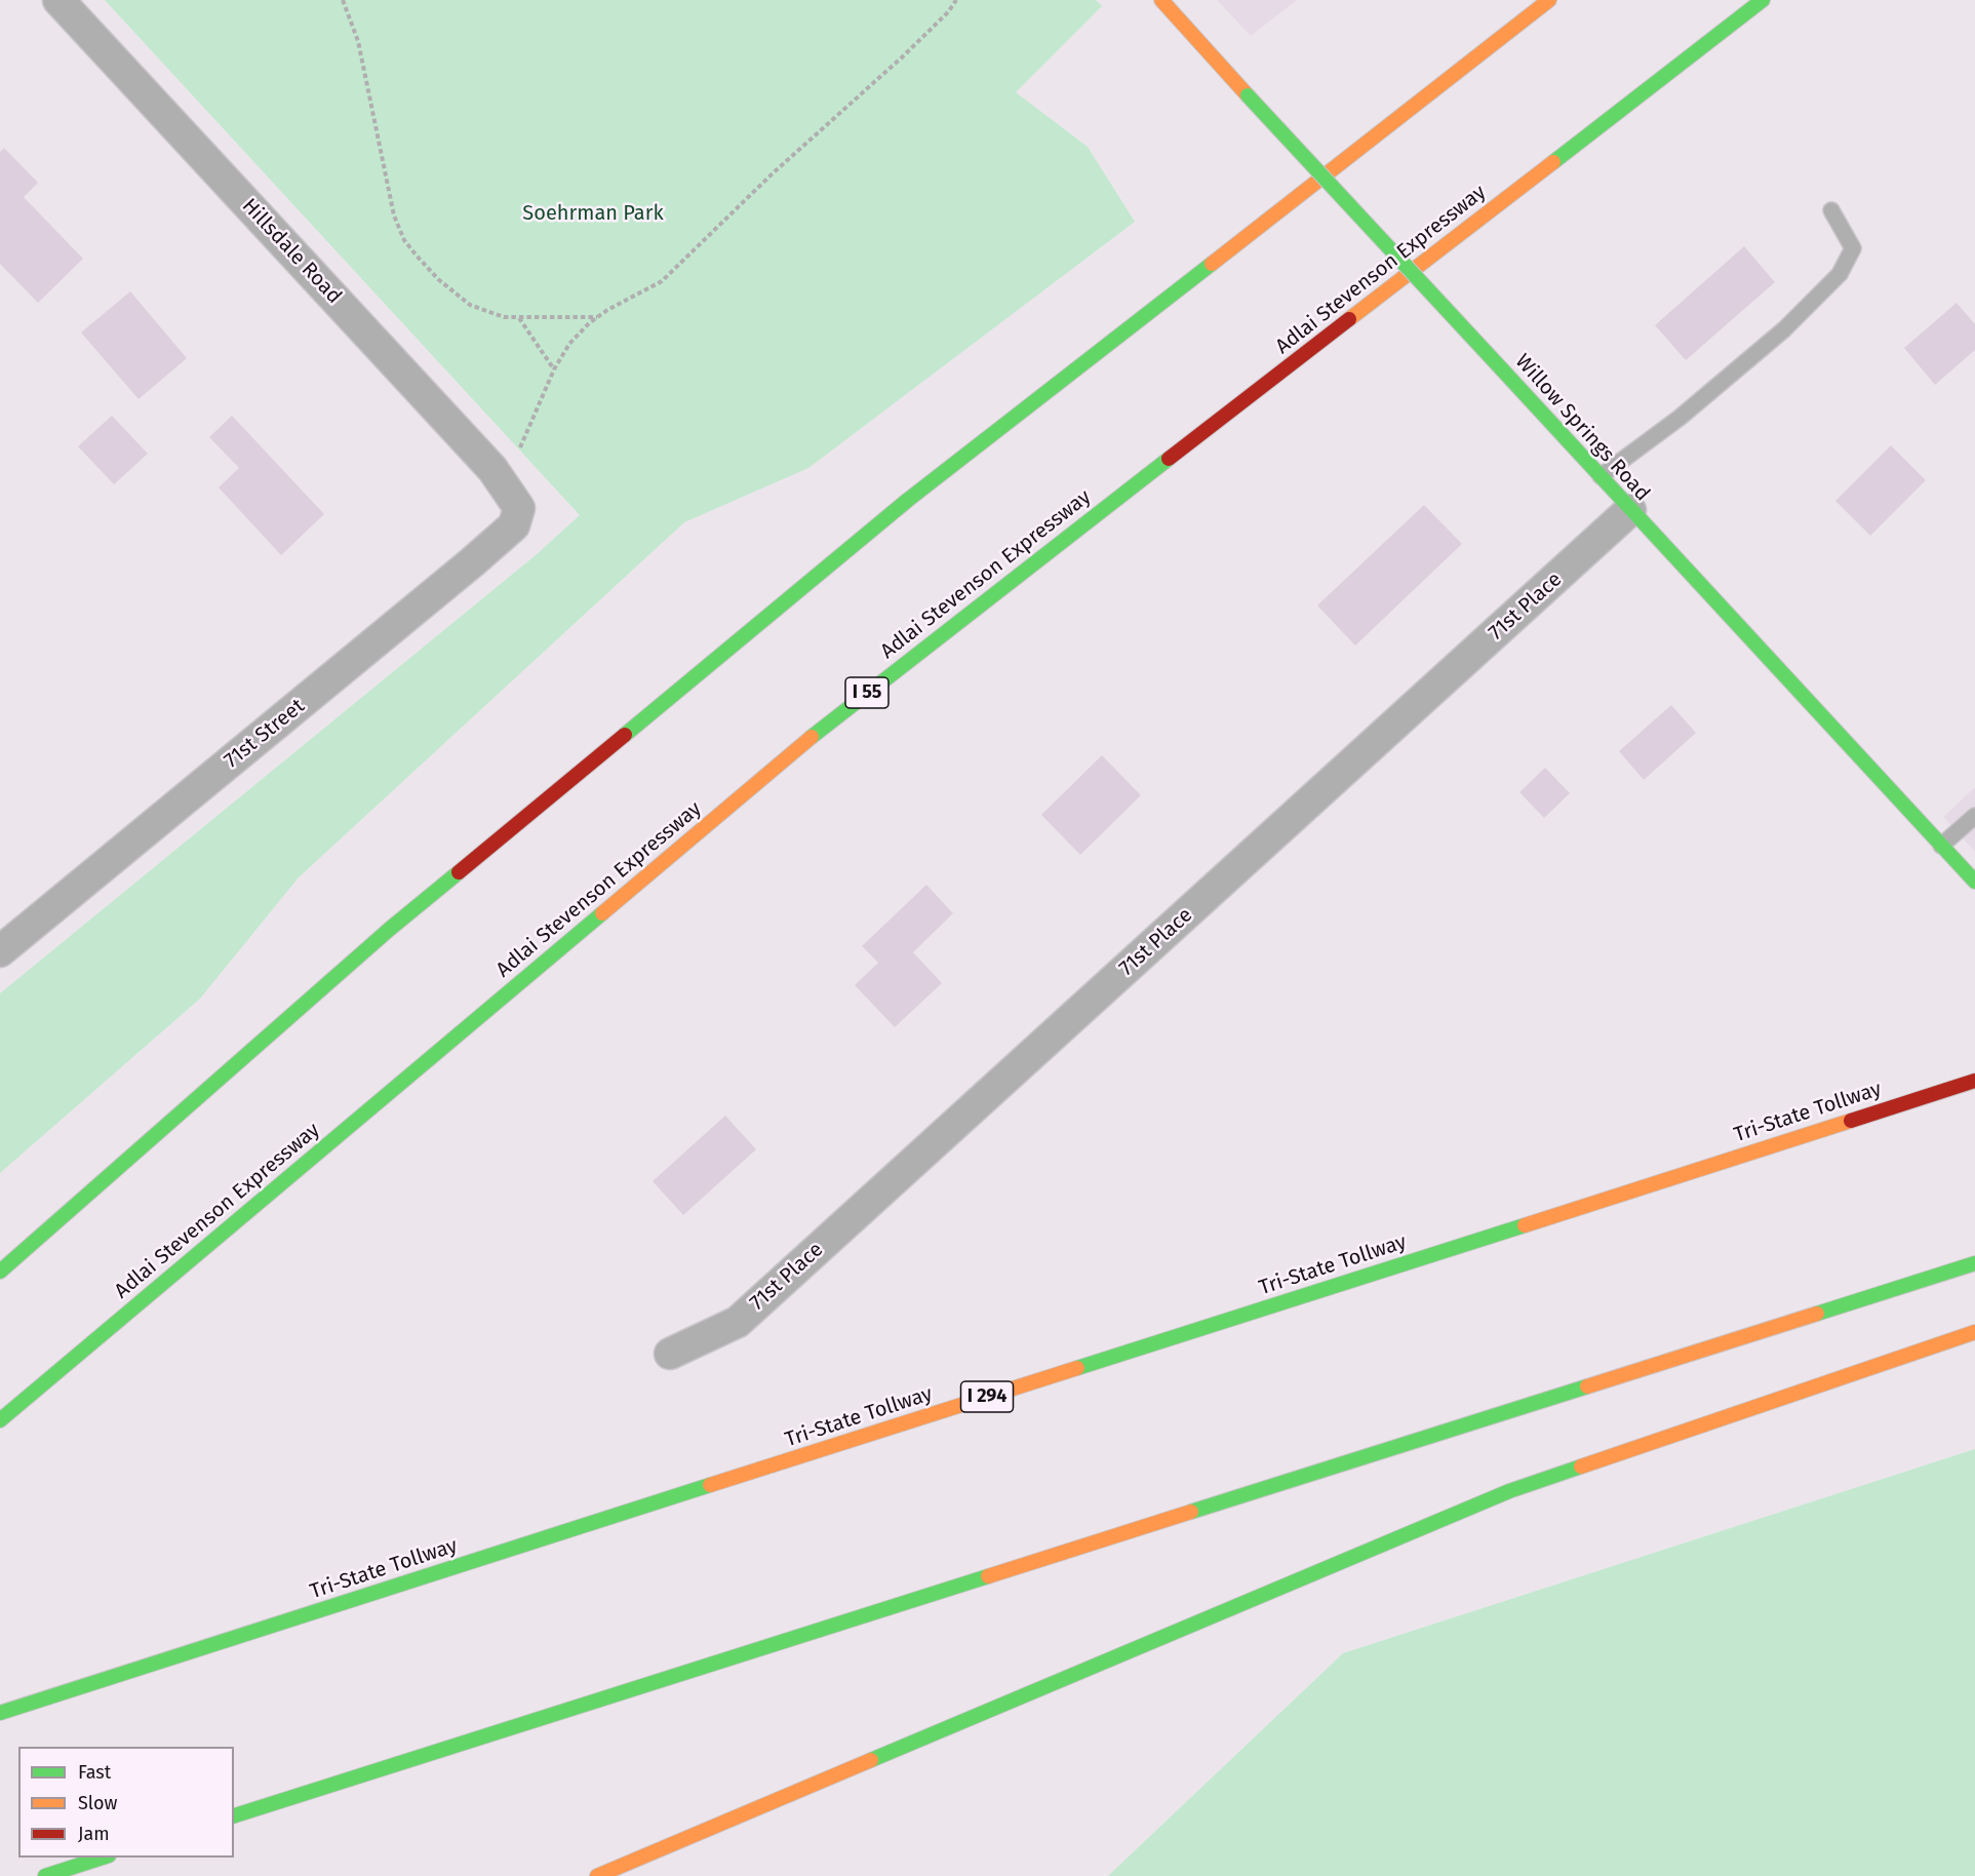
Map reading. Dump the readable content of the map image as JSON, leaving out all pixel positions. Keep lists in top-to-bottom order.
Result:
{
  "streets": {
    "main road": [
      "Adlai Stevenson Expressway",
      "Willow Springs Road",
      "I 55",
      "Tri-State Tollway",
      "I 294"
    ],
    "street": ["Hillsdale Road", "71st Place", "71st Street"]
  },
  "crossings": [
    ["Hillsdale Road", "71st Street"],
    ["Willow Springs Road", "71st Place"]
  ],
  "parks": ["Soehrman Park"],
  "legend": ["Fast", "Slow", "Jam"]
}
